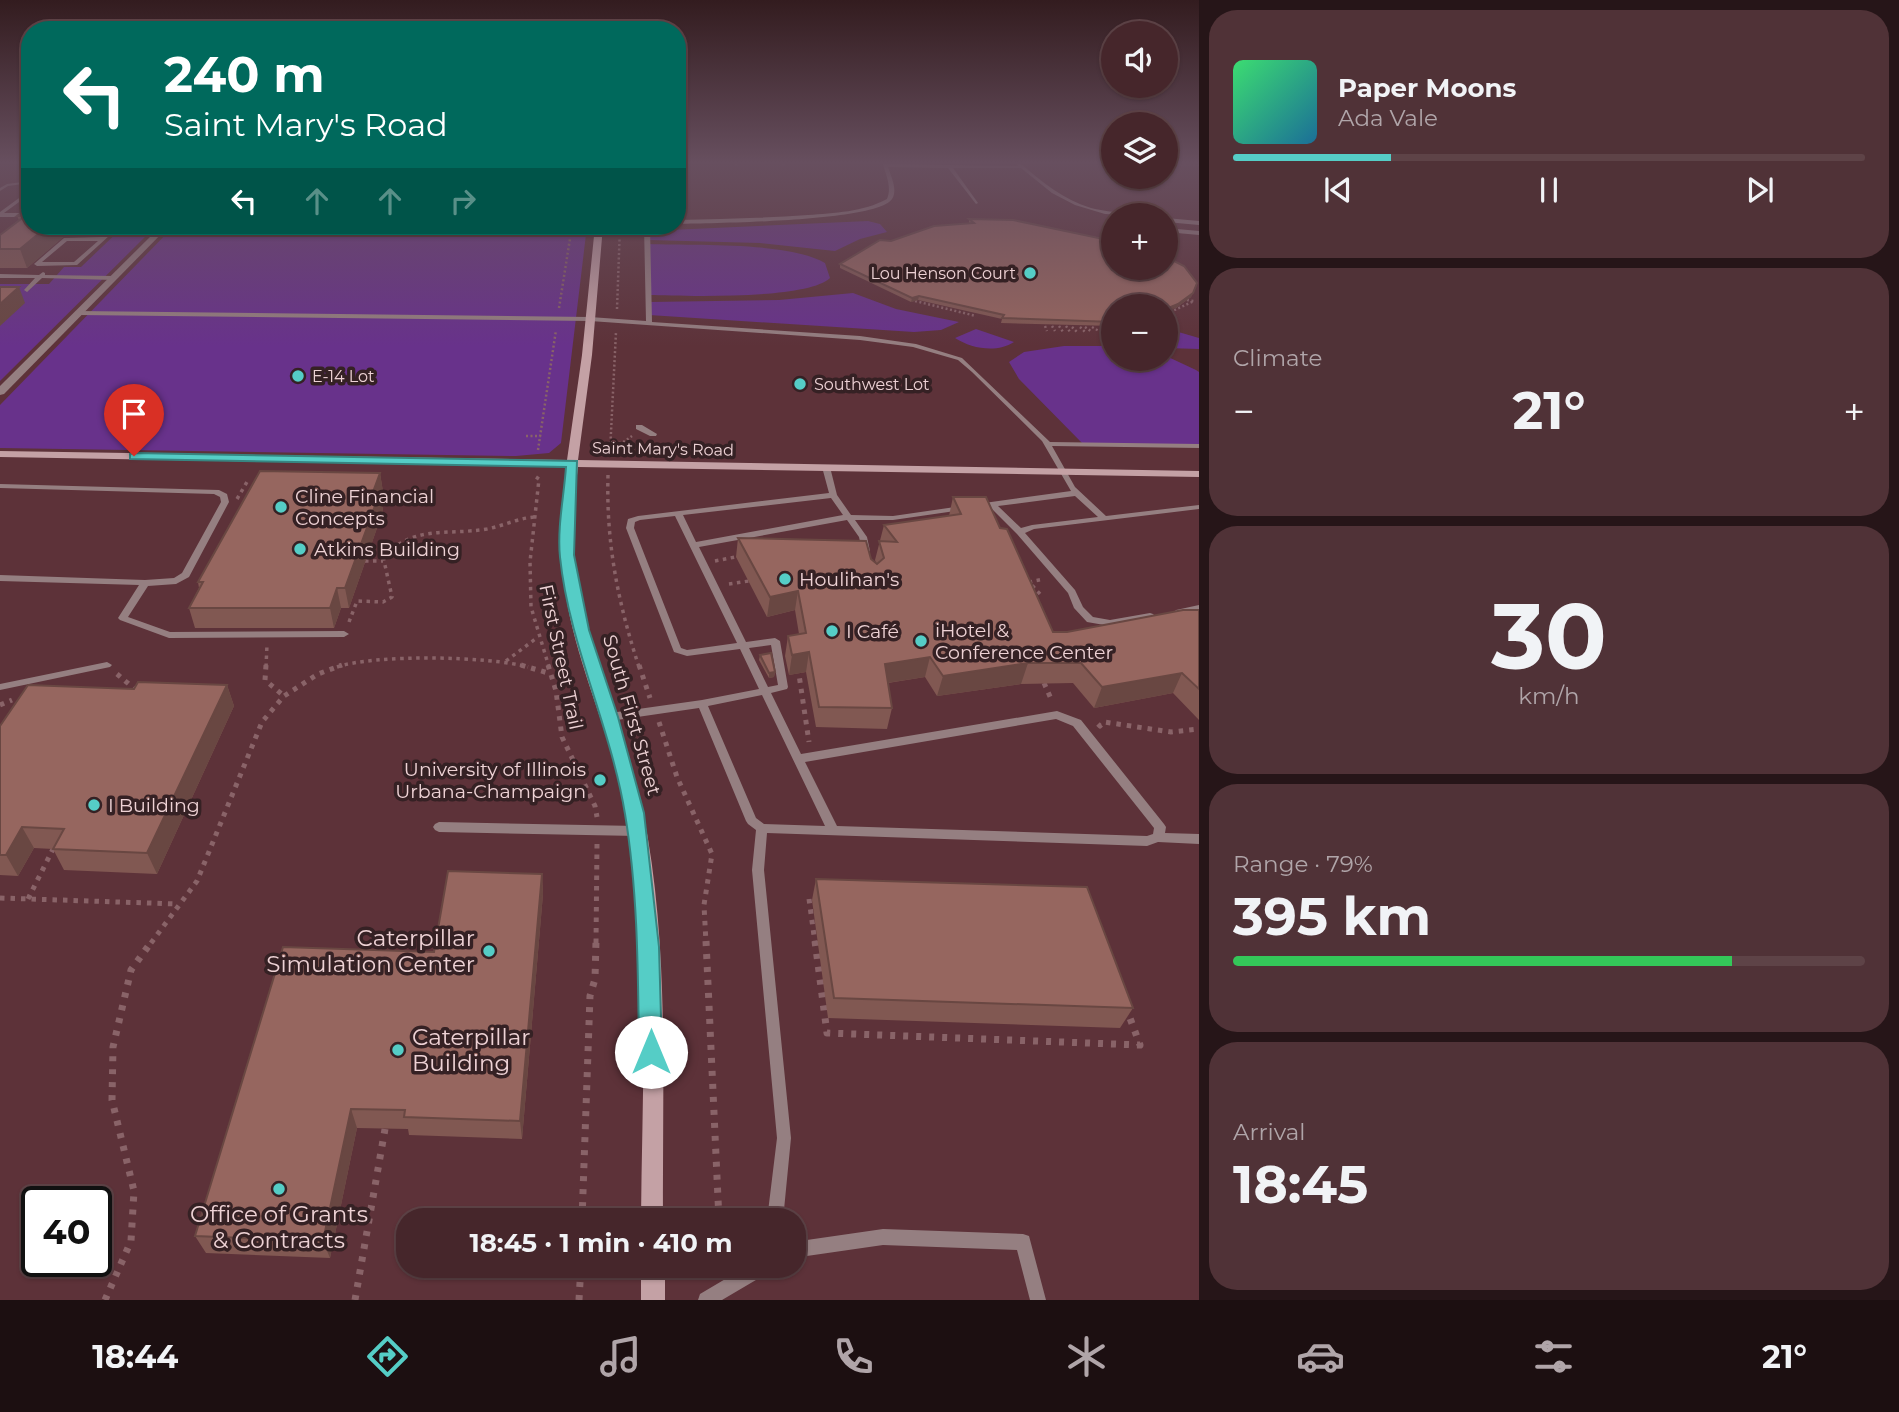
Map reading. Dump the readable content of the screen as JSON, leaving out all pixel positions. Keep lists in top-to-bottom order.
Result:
{
  "streets": {
    "street": ["Saint Mary's Road", "South First Street"],
    "path": ["First Street Trail"]
  },
  "crossings": [
    ["Saint Mary's Road", "First Street Trail"],
    ["Saint Mary's Road", "South First Street"]
  ],
  "places": [
    "Lou Henson Court",
    "E-14 Lot",
    "Southwest Lot",
    "Cline Financial Concepts",
    "Atkins Building",
    "Houlihan's",
    "I Café",
    "iHotel & Conference Center",
    "University of Illinois Urbana-Champaign",
    "I Building",
    "Caterpillar Simulation Center",
    "Caterpillar Building",
    "Office of Grants & Contracts"
  ],
  "page": {
    "map_buttons": ["+", "−"],
    "turn": ["240 m", "Saint Mary's Road"],
    "song": ["Paper Moons", "Ada Vale"],
    "tile": [
      "Climate",
      ["30", "km/h"],
      ["Range · 79%", "395 km"],
      ["Arrival", "18:45"]
    ],
    "heat": ["−", "21°", "+"],
    "limit": "40",
    "trip": "18:45 · 1 min · 410 m",
    "tabs": ["18:44", "21°"]
  }
}
